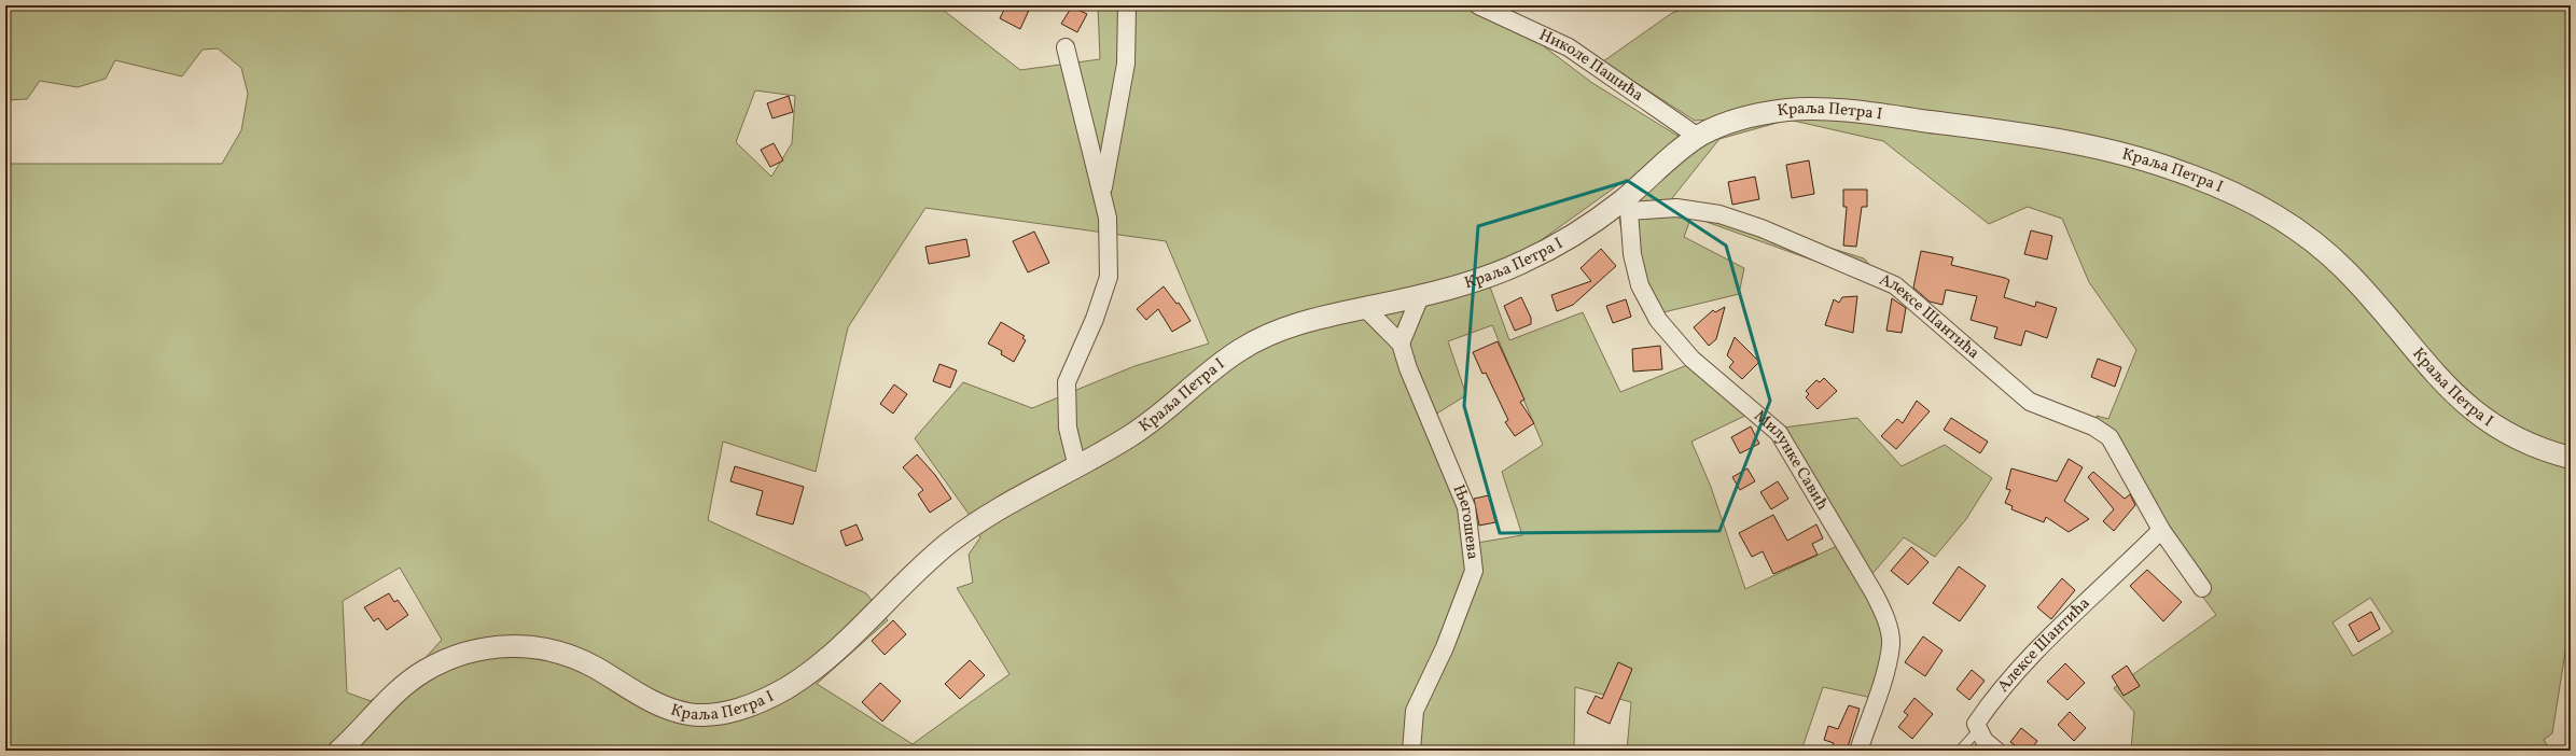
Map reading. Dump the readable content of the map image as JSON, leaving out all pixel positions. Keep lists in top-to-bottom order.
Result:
{
  "streets": {
    "street": [
      "Николе Пашића",
      "Краља Петра I",
      "Алексе Шантића",
      "Милунке Савић",
      "Његошева"
    ]
  },
  "crossings": [
    ["Николе Пашића", "Краља Петра I"],
    ["Краља Петра I", "Алексе Шантића"],
    ["Краља Петра I", "Милунке Савић"],
    ["Краља Петра I", "Његошева"],
    ["Алексе Шантића", "Милунке Савић"]
  ]
}
